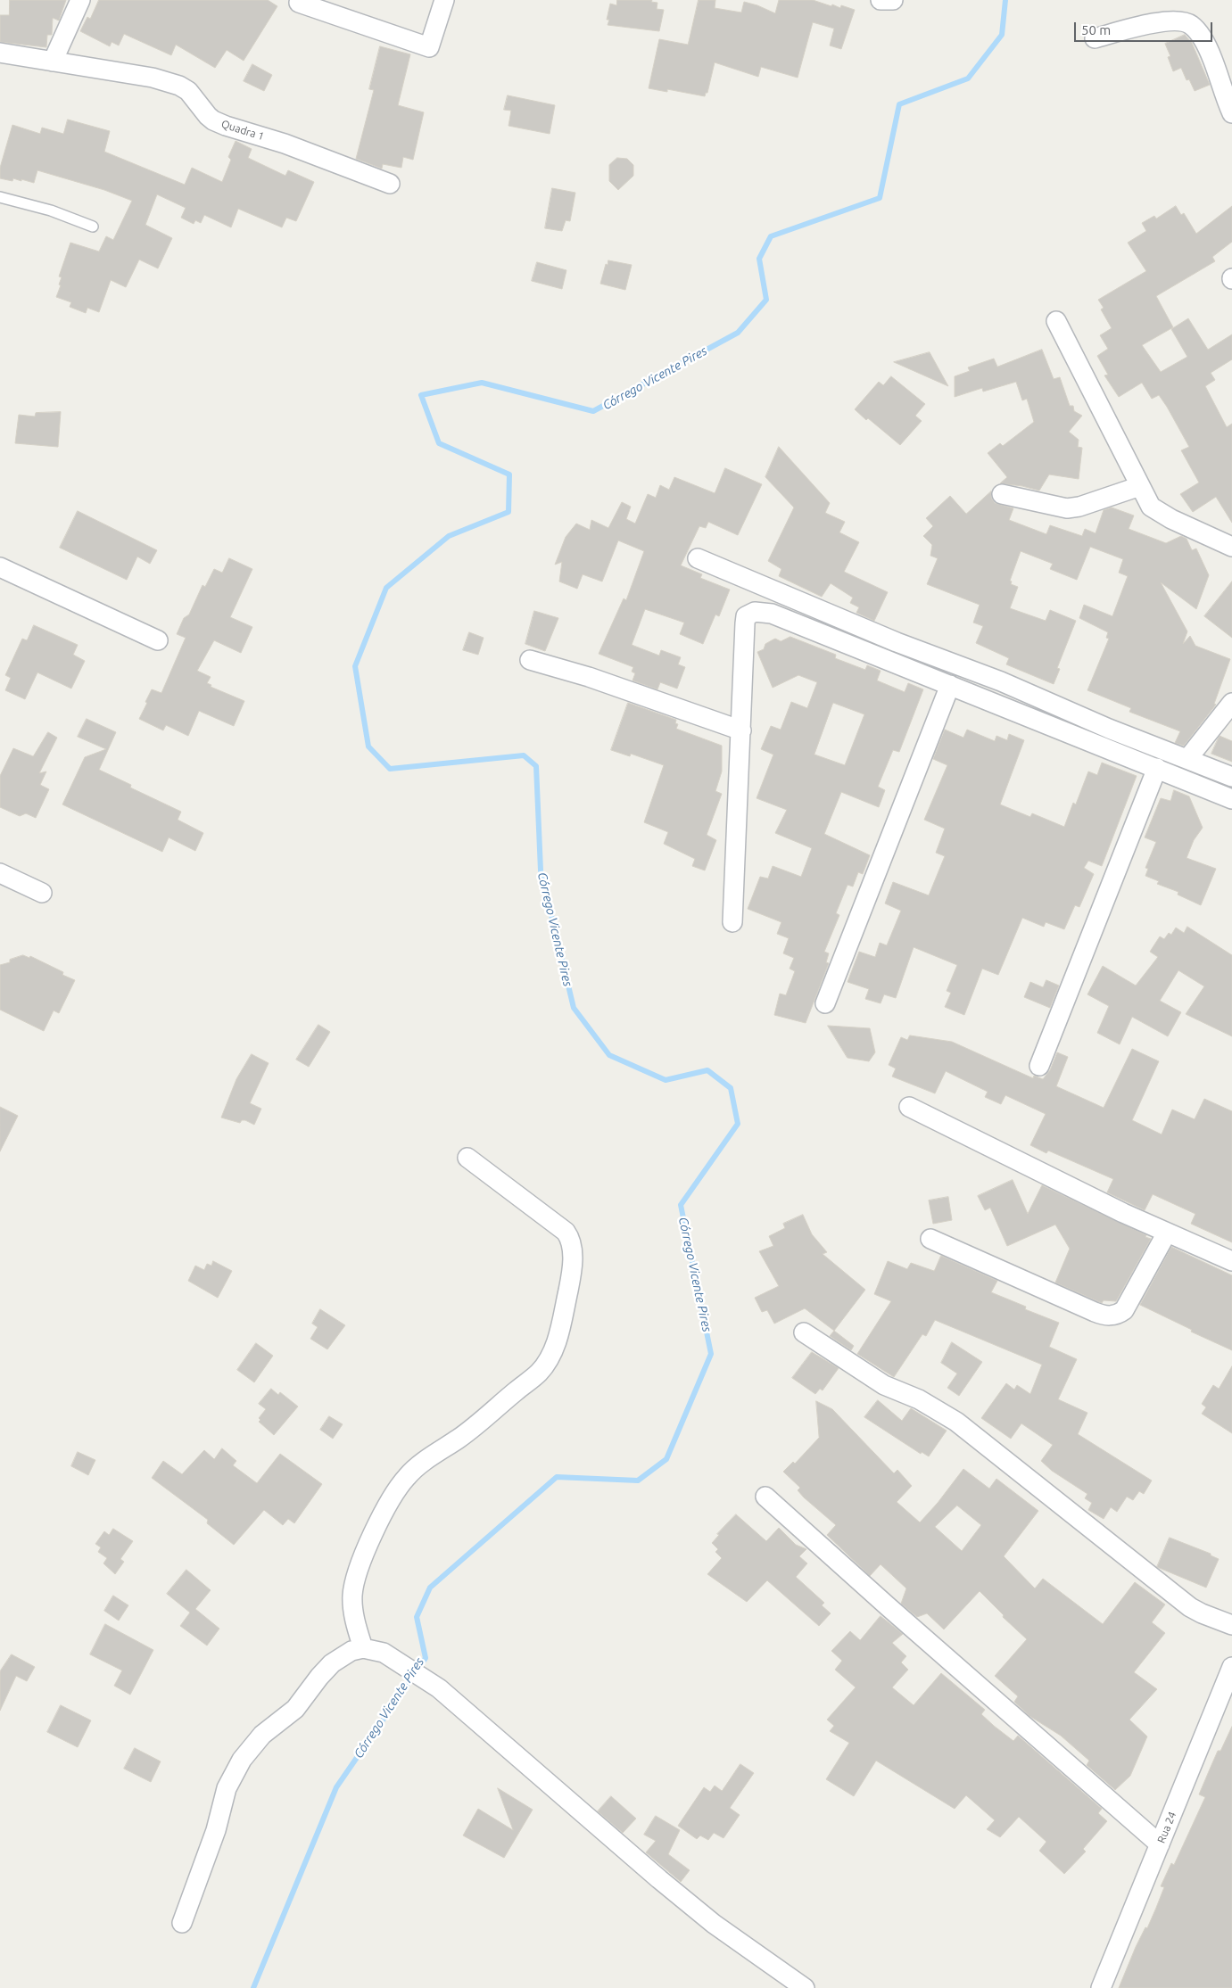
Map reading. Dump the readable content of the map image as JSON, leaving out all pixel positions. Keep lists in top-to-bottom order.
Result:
{
  "streets": {
    "street": ["Quadra 1", "Rua 24"]
  },
  "water": ["Córrego Vicente Pires"],
  "scale_bar": "50 m"
}
